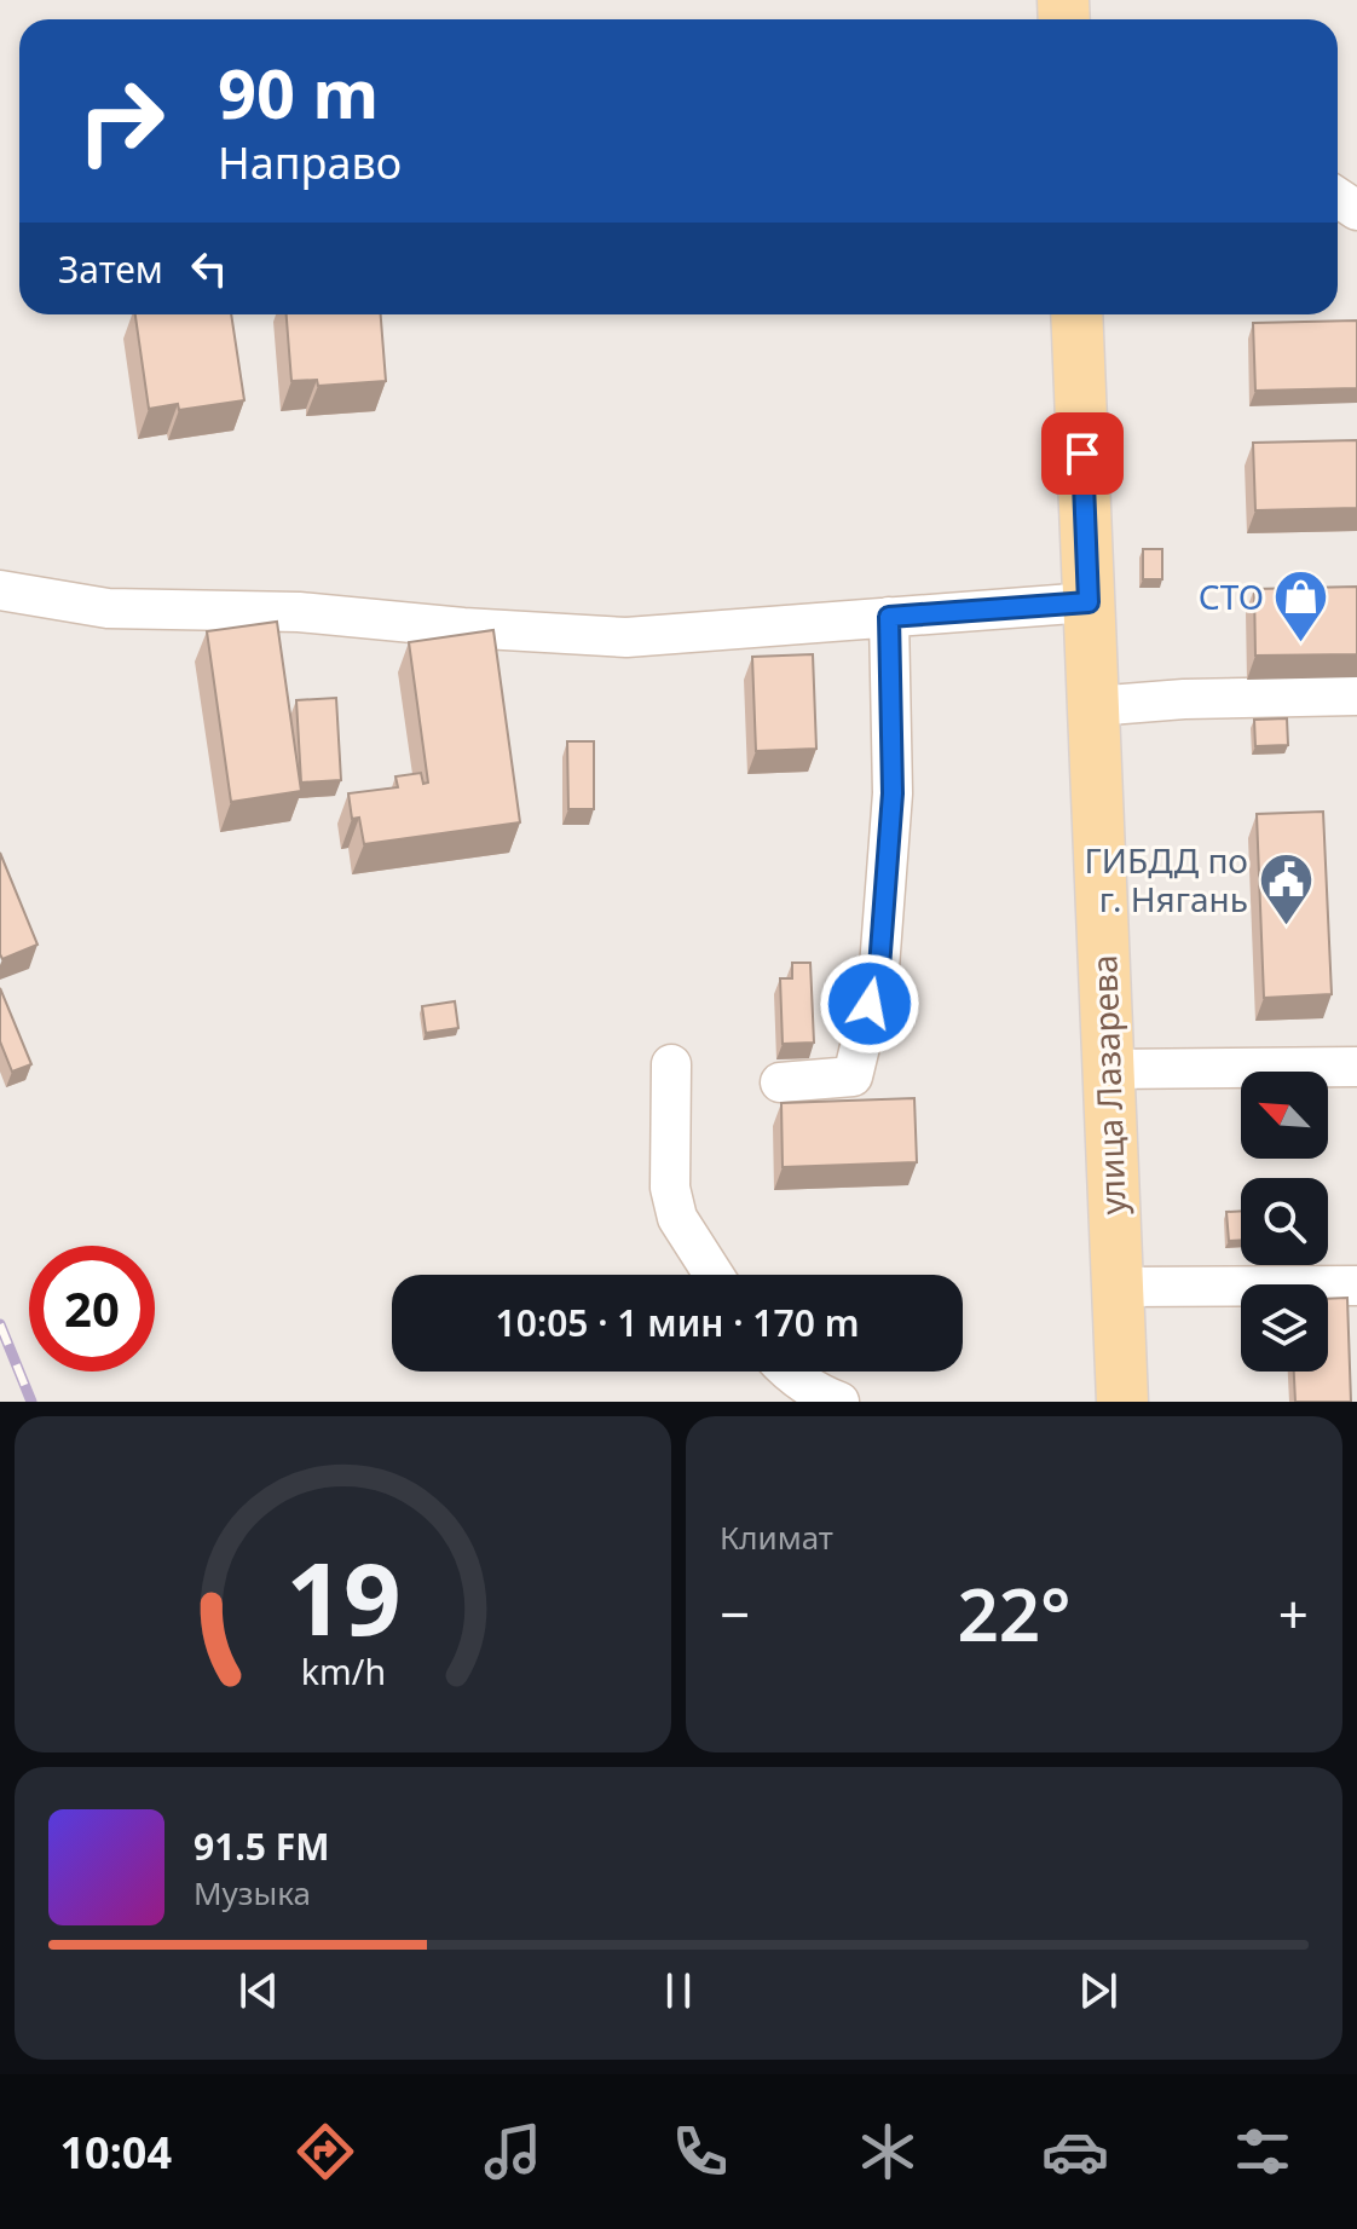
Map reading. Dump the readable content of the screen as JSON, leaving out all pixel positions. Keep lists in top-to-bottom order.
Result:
{
  "streets": {
    "main road": ["улица Лазарева"]
  },
  "places": {
    "shop": ["СТО"],
    "public building": ["ГИБДД по г. Нягань"]
  },
  "north": "top left",
  "page": {
    "turn": ["90 m", "Направо"],
    "then": "Затем",
    "limit": "20",
    "trip": "10:05 · 1 мин · 170 m",
    "tile": "Климат",
    "heat": ["−", "22°", "+"],
    "song": ["91.5 FM", "Музыка"],
    "tabs": "10:04",
    "gauge": ["19", "km/h"]
  }
}
